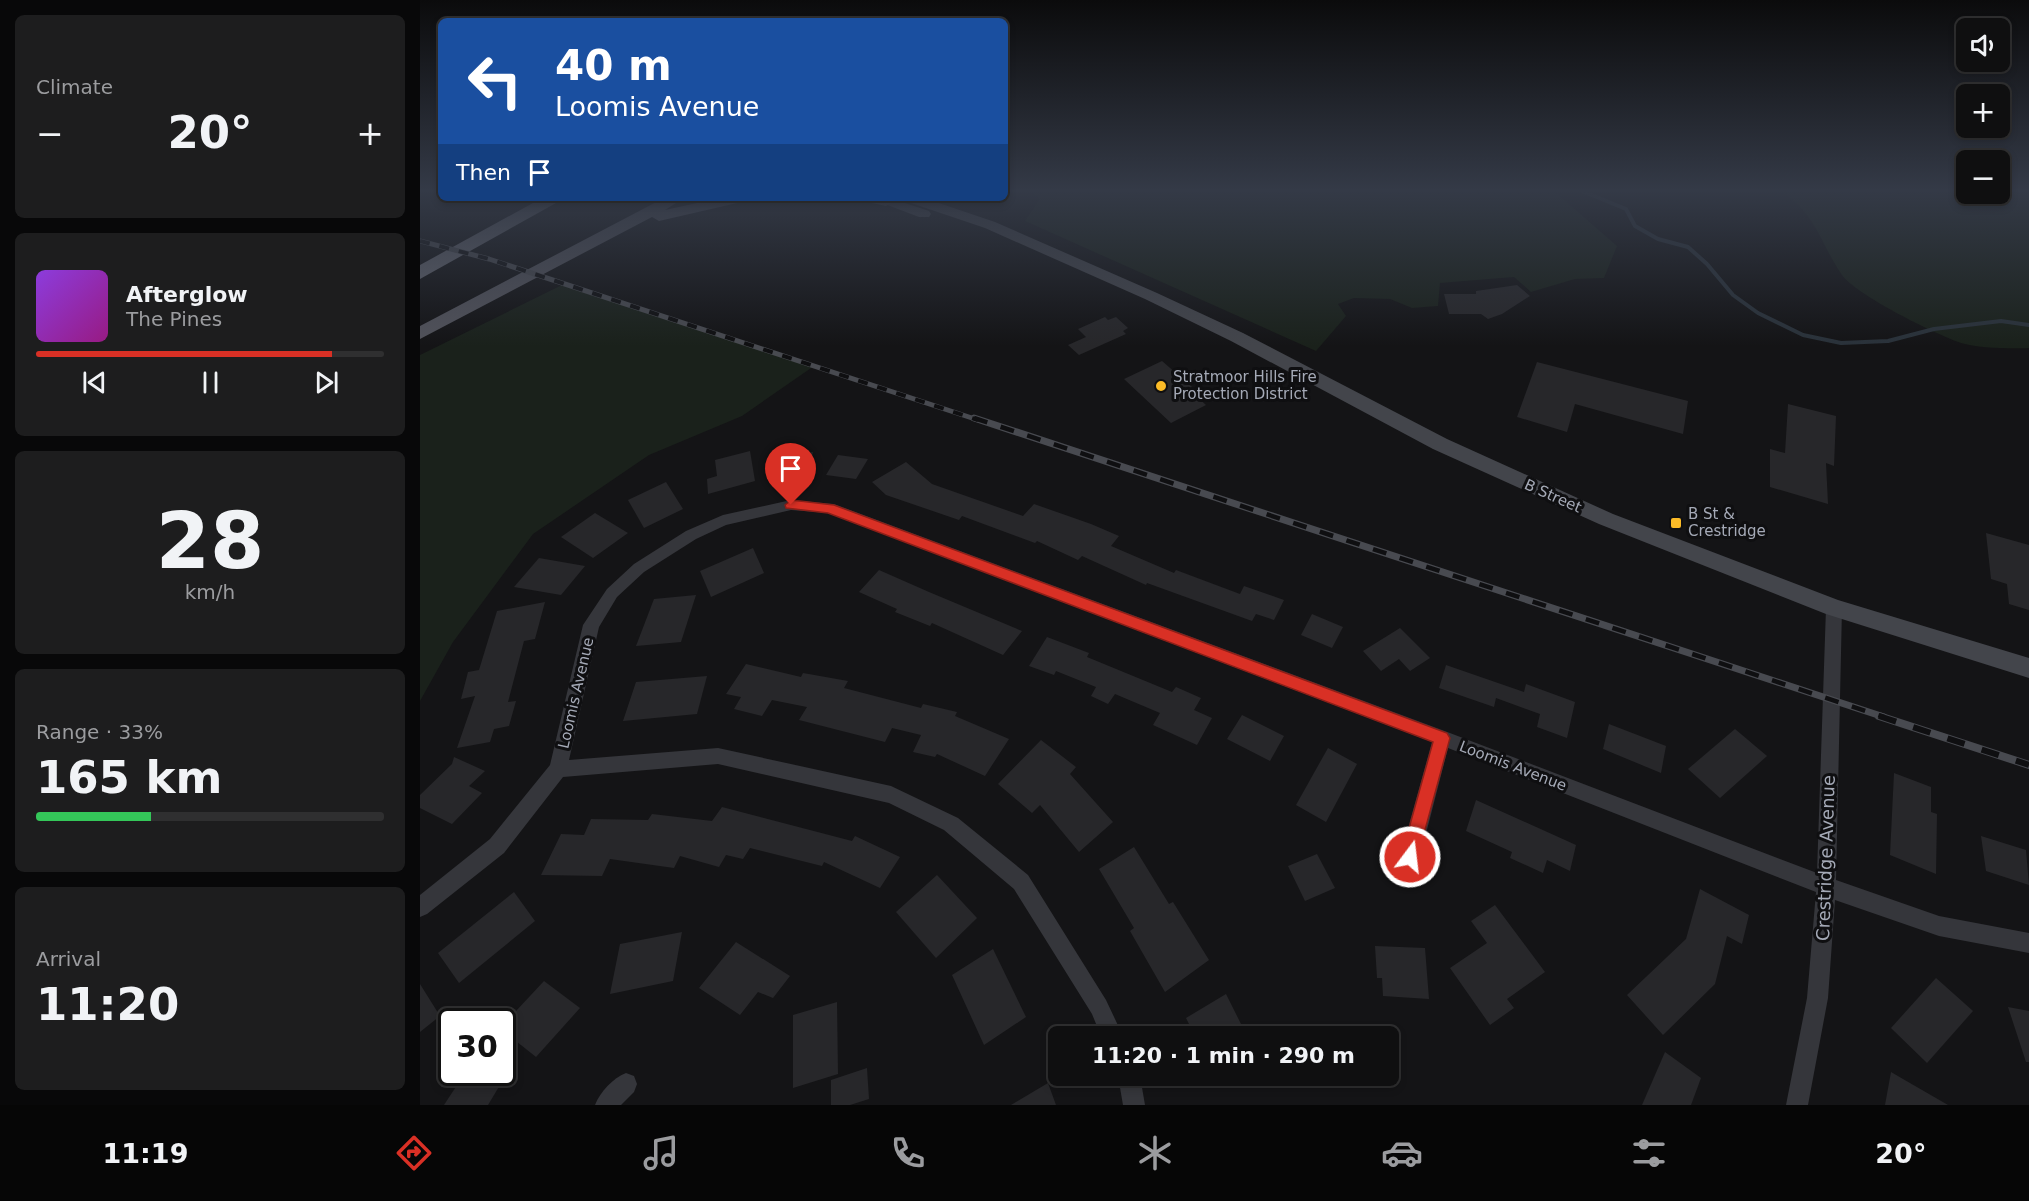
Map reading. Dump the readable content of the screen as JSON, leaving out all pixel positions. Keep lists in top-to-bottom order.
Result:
{
  "streets": {
    "main road": ["B Street"],
    "street": ["Loomis Avenue", "Crestridge Avenue"]
  },
  "crossings": [
    ["B Street", "Crestridge Avenue"],
    ["Loomis Avenue", "Crestridge Avenue"]
  ],
  "places": {
    "other": ["Stratmoor Hills Fire Protection District"],
    "transit": ["B St & Crestridge"]
  },
  "page": {
    "tile": [
      "Climate",
      ["28", "km/h"],
      ["Range · 33%", "165 km"],
      ["Arrival", "11:20"]
    ],
    "map_buttons": ["+", "−"],
    "turn": ["40 m", "Loomis Avenue"],
    "heat": ["−", "20°", "+"],
    "then": "Then",
    "song": ["Afterglow", "The Pines"],
    "limit": "30",
    "trip": "11:20 · 1 min · 290 m",
    "tabs": ["11:19", "20°"]
  }
}
